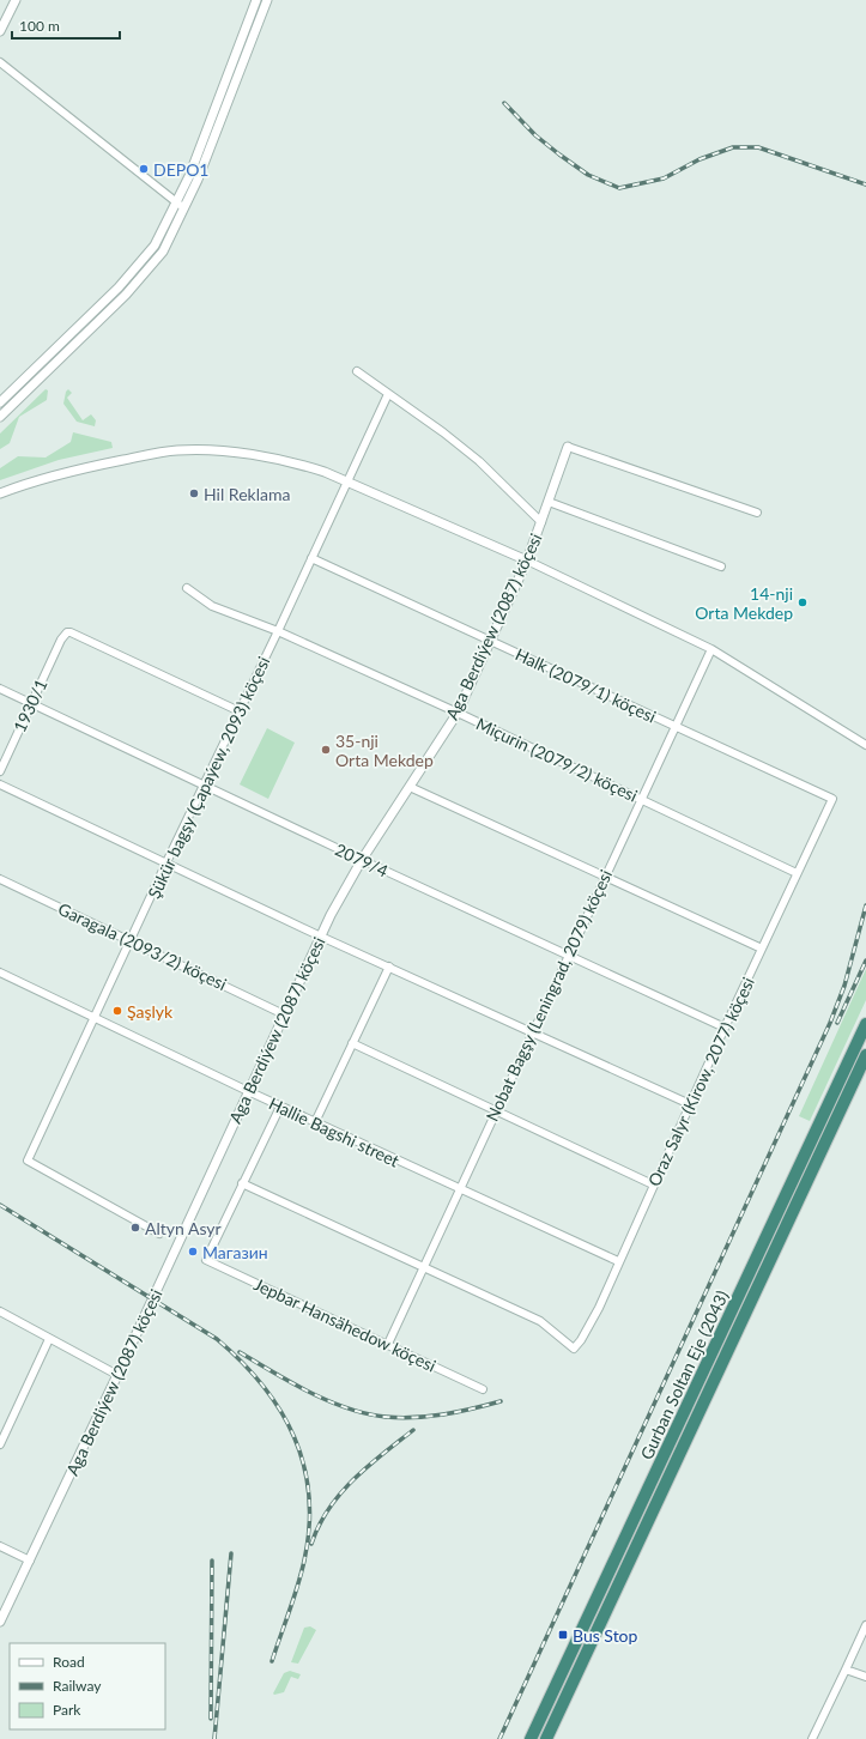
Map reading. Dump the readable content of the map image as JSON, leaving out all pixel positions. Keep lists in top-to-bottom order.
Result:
{
  "streets": {
    "highway": ["Gurban Soltan Eje (2043)"],
    "street": [
      "Aga Berdiýew (2087) köçesi",
      "Halk (2079/1) köçesi",
      "1930/1",
      "Miçurin (2079/2) köçesi",
      "Şükür bagşy (Çapaýew, 2093) köçesi",
      "2079/4",
      "Garagala (2093/2) köçesi",
      "Nobat Bagşy (Leningrad, 2079) köçesi",
      "Oraz Salyr (Kirow, 2077) köçesi",
      "Hallie Bagshi street",
      "Jepbar Hansähedow köçesi"
    ]
  },
  "crossings": [
    ["Aga Berdiýew (2087) köçesi", "Halk (2079/1) köçesi"],
    ["Aga Berdiýew (2087) köçesi", "Miçurin (2079/2) köçesi"],
    ["Aga Berdiýew (2087) köçesi", "2079/4"],
    ["Aga Berdiýew (2087) köçesi", "Garagala (2093/2) köçesi"],
    ["Aga Berdiýew (2087) köçesi", "Hallie Bagshi street"],
    ["Halk (2079/1) köçesi", "Şükür bagşy (Çapaýew, 2093) köçesi"],
    ["Halk (2079/1) köçesi", "Nobat Bagşy (Leningrad, 2079) köçesi"],
    ["Halk (2079/1) köçesi", "Oraz Salyr (Kirow, 2077) köçesi"],
    ["1930/1", "Şükür bagşy (Çapaýew, 2093) köçesi"],
    ["1930/1", "2079/4"],
    ["Miçurin (2079/2) köçesi", "Şükür bagşy (Çapaýew, 2093) köçesi"],
    ["Miçurin (2079/2) köçesi", "Nobat Bagşy (Leningrad, 2079) köçesi"],
    ["Miçurin (2079/2) köçesi", "Oraz Salyr (Kirow, 2077) köçesi"],
    ["Şükür bagşy (Çapaýew, 2093) köçesi", "2079/4"],
    ["Şükür bagşy (Çapaýew, 2093) köçesi", "Garagala (2093/2) köçesi"],
    ["Şükür bagşy (Çapaýew, 2093) köçesi", "Hallie Bagshi street"],
    ["2079/4", "Nobat Bagşy (Leningrad, 2079) köçesi"],
    ["2079/4", "Oraz Salyr (Kirow, 2077) köçesi"],
    ["Nobat Bagşy (Leningrad, 2079) köçesi", "Oraz Salyr (Kirow, 2077) köçesi"],
    ["Nobat Bagşy (Leningrad, 2079) köçesi", "Hallie Bagshi street"],
    ["Nobat Bagşy (Leningrad, 2079) köçesi", "Jepbar Hansähedow köçesi"],
    ["Oraz Salyr (Kirow, 2077) köçesi", "Hallie Bagshi street"]
  ],
  "places": {
    "other": [
      "DEPO1",
      "Hil Reklama",
      "14-nji Orta Mekdep",
      "35-nji Orta Mekdep",
      "Şaşlyk",
      "Altyn Asyr",
      "Магазин"
    ],
    "transit": ["Bus Stop"]
  },
  "legend": ["Road", "Railway", "Park"],
  "scale_bar": "100 m"
}
